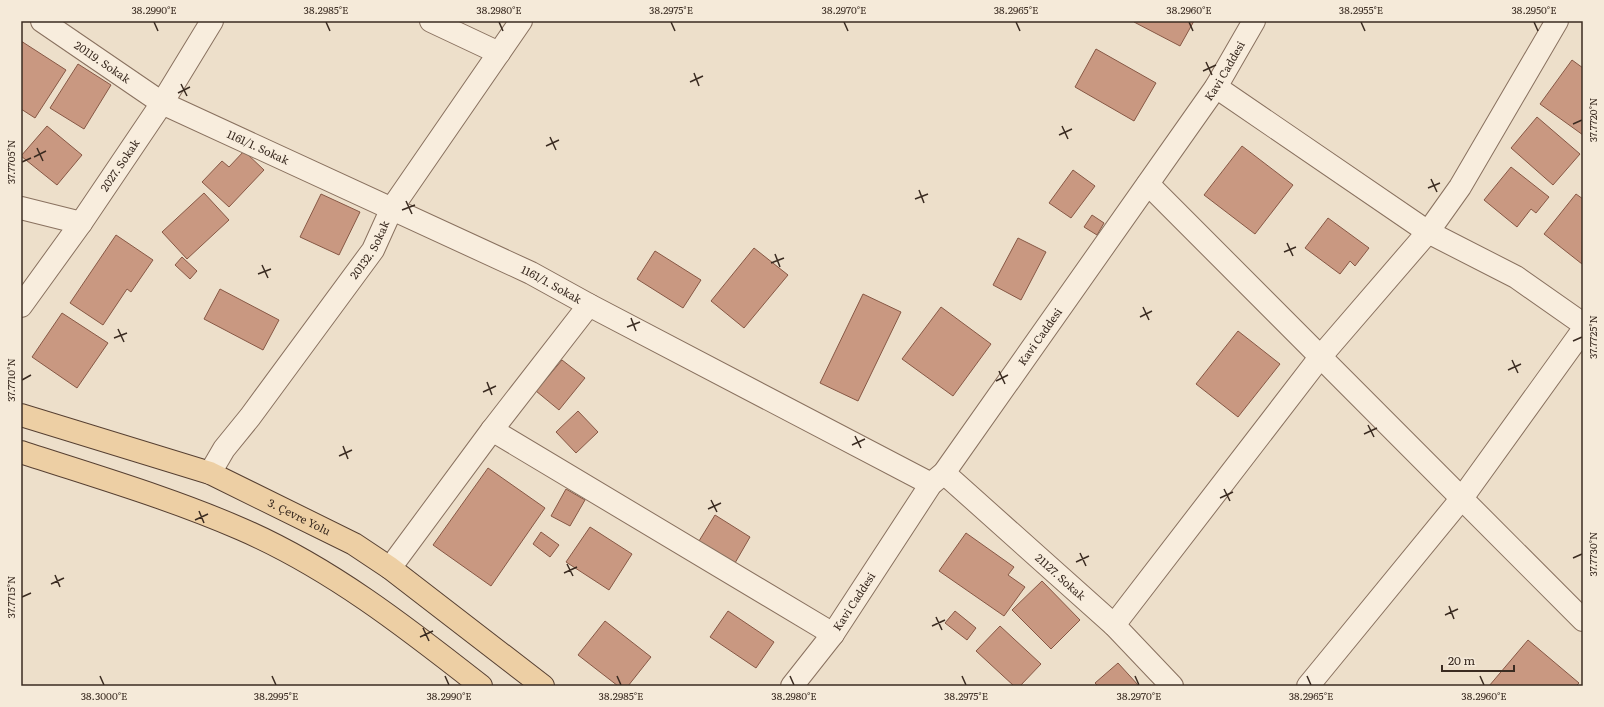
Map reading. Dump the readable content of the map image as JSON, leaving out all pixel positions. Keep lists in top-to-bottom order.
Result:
{
  "streets": {
    "main road": ["3. Çevre Yolu"],
    "street": [
      "20119. Sokak",
      "Kavi Caddesi",
      "1161/1. Sokak",
      "2027. Sokak",
      "20132. Sokak",
      "21127. Sokak"
    ]
  },
  "crossings": [
    ["20119. Sokak", "1161/1. Sokak"],
    ["20119. Sokak", "2027. Sokak"],
    ["Kavi Caddesi", "1161/1. Sokak"],
    ["Kavi Caddesi", "21127. Sokak"],
    ["1161/1. Sokak", "2027. Sokak"],
    ["1161/1. Sokak", "20132. Sokak"],
    ["1161/1. Sokak", "21127. Sokak"],
    ["20132. Sokak", "3. Çevre Yolu"]
  ],
  "scale_bar": "20 m",
  "coordinates": [
    "38.2990°E",
    "38.2985°E",
    "38.2980°E",
    "38.2975°E",
    "38.2970°E",
    "38.2965°E",
    "38.2960°E",
    "38.2955°E",
    "38.2950°E",
    "37.7720°N",
    "37.7705°N",
    "37.7725°N",
    "37.7710°N",
    "37.7730°N",
    "37.7715°N",
    "38.3000°E",
    "38.2995°E"
  ]
}
